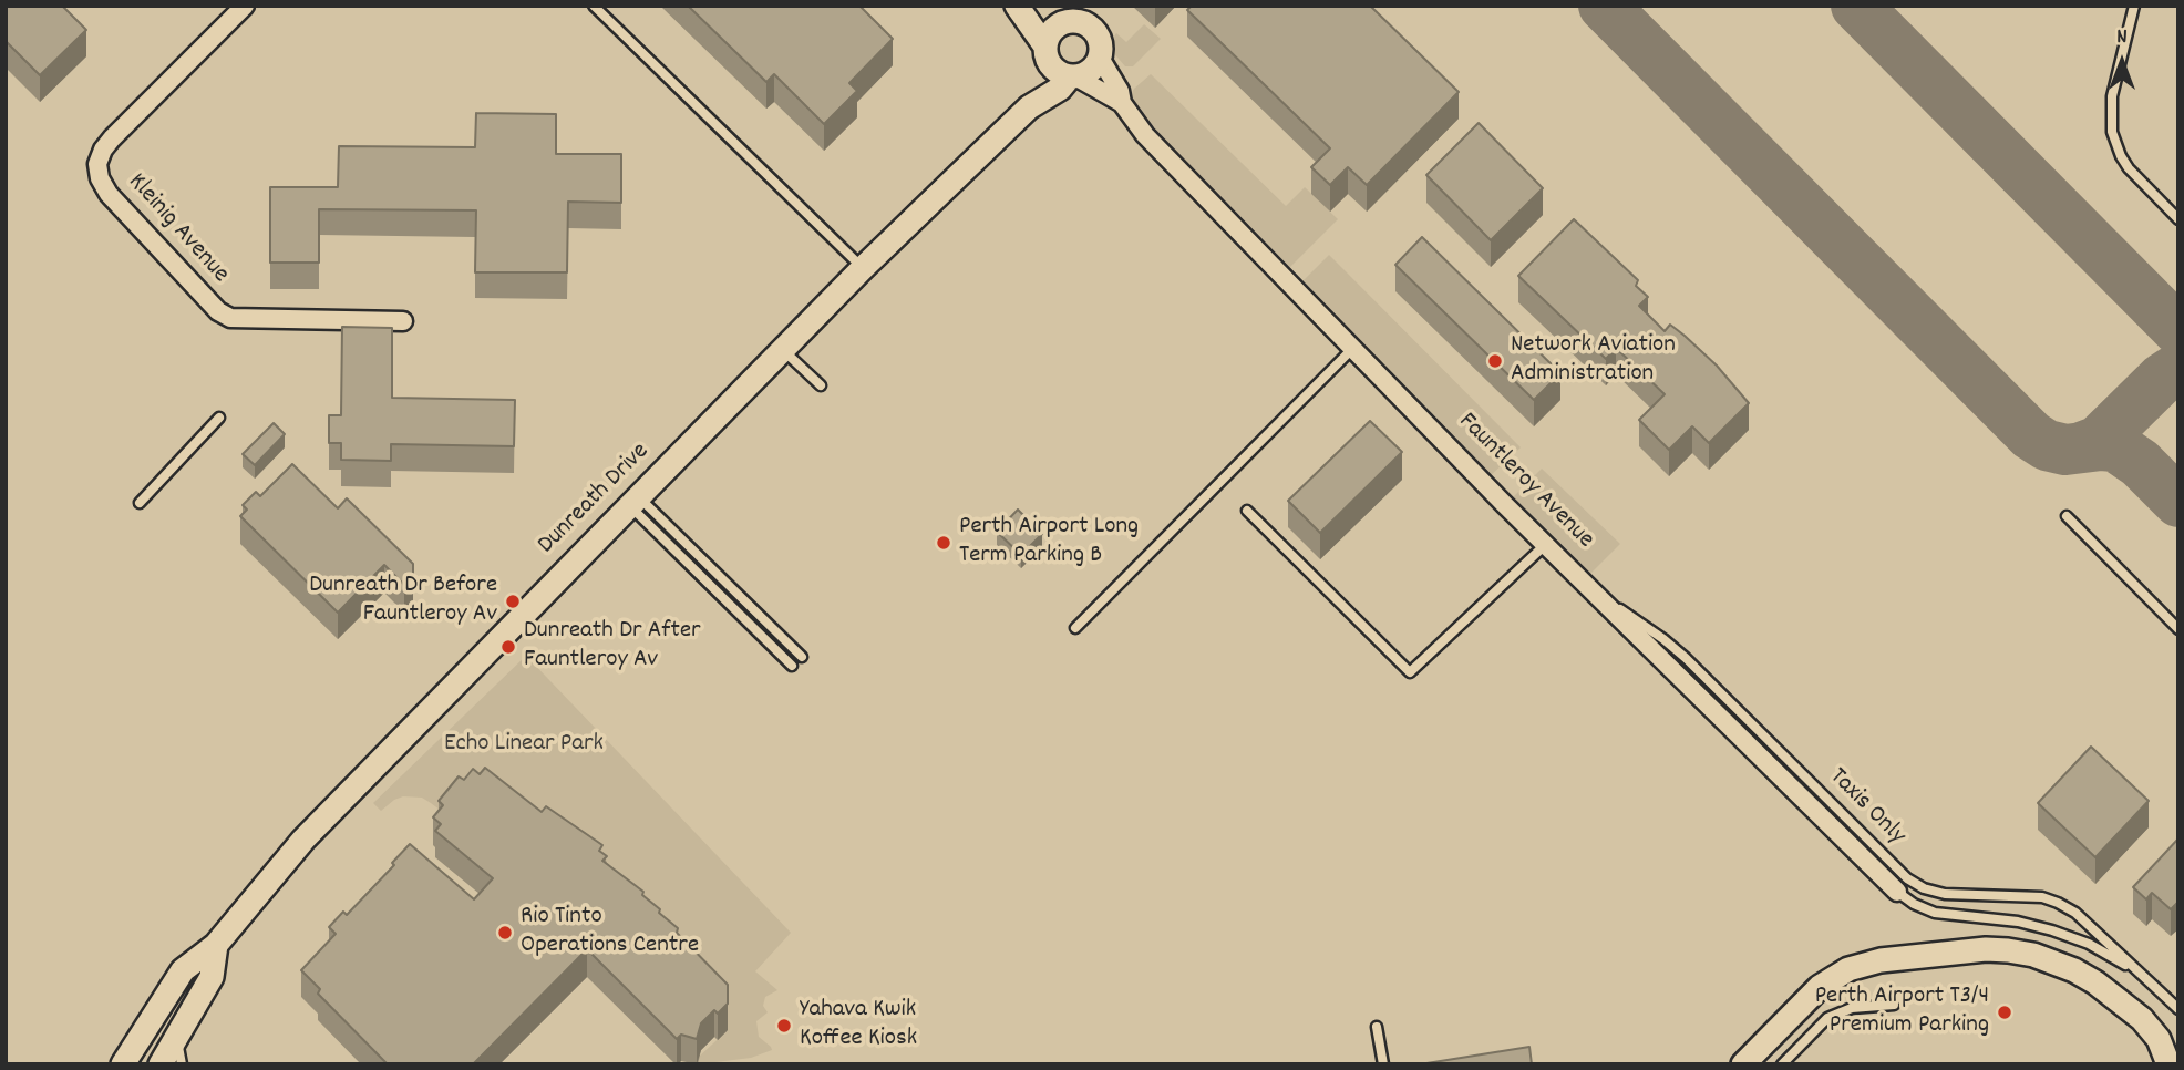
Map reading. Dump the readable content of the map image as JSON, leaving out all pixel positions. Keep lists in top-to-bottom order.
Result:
{
  "streets": {
    "main road": ["Dunreath Drive"],
    "street": ["Kleinig Avenue", "Fauntleroy Avenue"],
    "lane": ["Taxis Only"]
  },
  "crossings": [
    ["Fauntleroy Avenue", "Dunreath Drive"],
    ["Fauntleroy Avenue", "Taxis Only"]
  ],
  "parks": ["Echo Linear Park"],
  "places": [
    "Network Aviation Administration",
    "Perth Airport Long Term Parking B",
    "Dunreath Dr Before Fauntleroy Av",
    "Dunreath Dr After Fauntleroy Av",
    "Rio Tinto Operations Centre",
    "Perth Airport T3/4 Premium Parking",
    "Yahava Kwik Koffee Kiosk"
  ],
  "north": "top"
}
